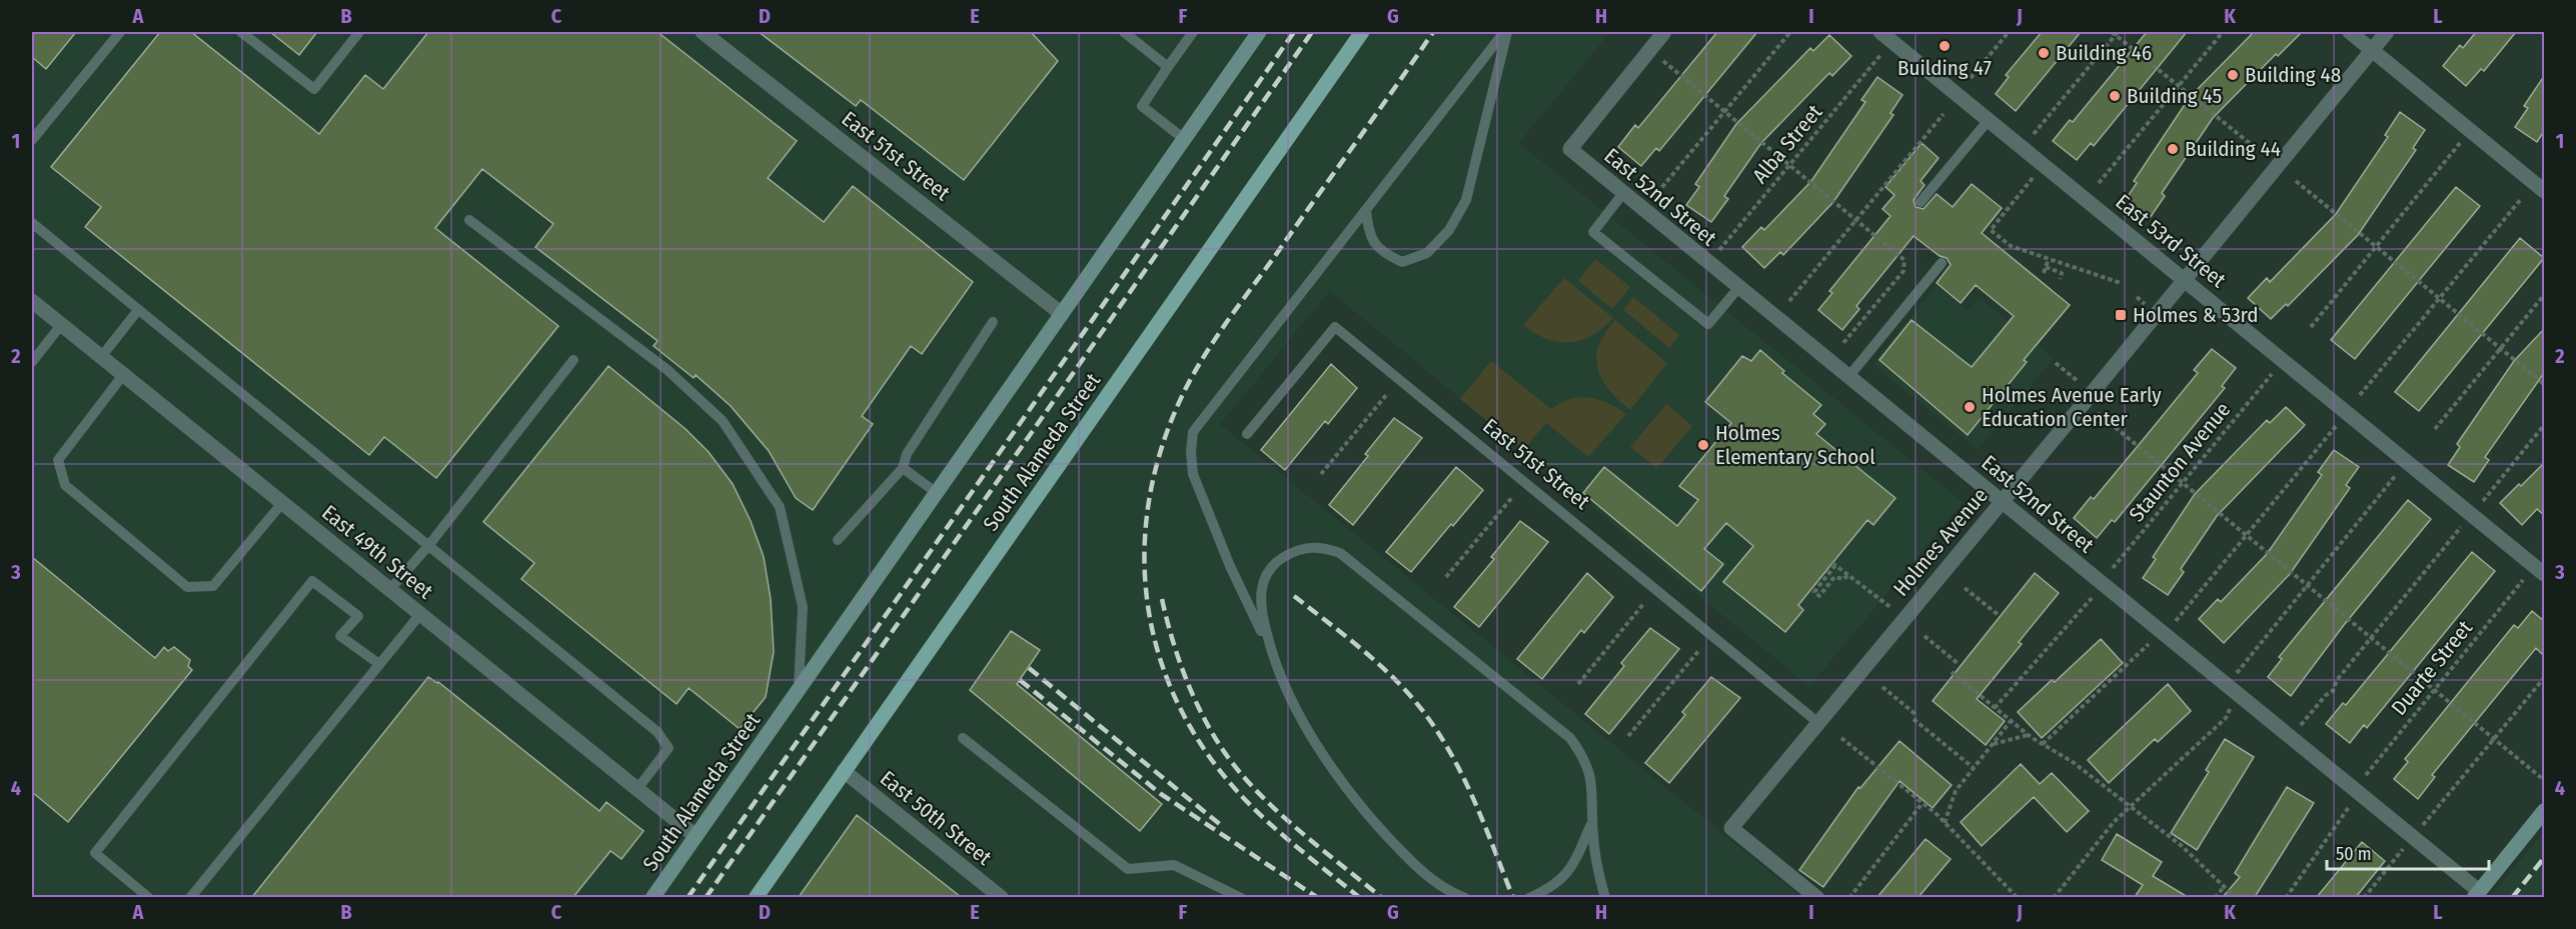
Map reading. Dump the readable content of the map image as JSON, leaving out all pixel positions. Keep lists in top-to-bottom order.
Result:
{
  "streets": {
    "main road": ["South Alameda Street"],
    "street": [
      "East 51st Street",
      "East 52nd Street",
      "East 53rd Street",
      "Holmes Avenue",
      "East 49th Street",
      "East 50th Street"
    ],
    "path": ["Alba Street", "Staunton Avenue", "Duarte Street"]
  },
  "crossings": [
    ["East 51st Street", "South Alameda Street"],
    ["East 51st Street", "Holmes Avenue"],
    ["East 52nd Street", "Holmes Avenue"],
    ["East 53rd Street", "Holmes Avenue"],
    ["South Alameda Street", "East 49th Street"],
    ["South Alameda Street", "East 50th Street"]
  ],
  "places": {
    "other": [
      "Building 47",
      "Building 46",
      "Building 48",
      "Building 45",
      "Building 44",
      "Holmes Avenue Early Education Center",
      "Holmes Elementary School"
    ],
    "transit": ["Holmes & 53rd"]
  },
  "scale_bar": "50 m",
  "grid": {
    "columns": [
      "A",
      "B",
      "C",
      "D",
      "E",
      "F",
      "G",
      "H",
      "I",
      "J",
      "K",
      "L"
    ],
    "rows": [
      "1",
      "2",
      "3",
      "4"
    ]
  }
}
